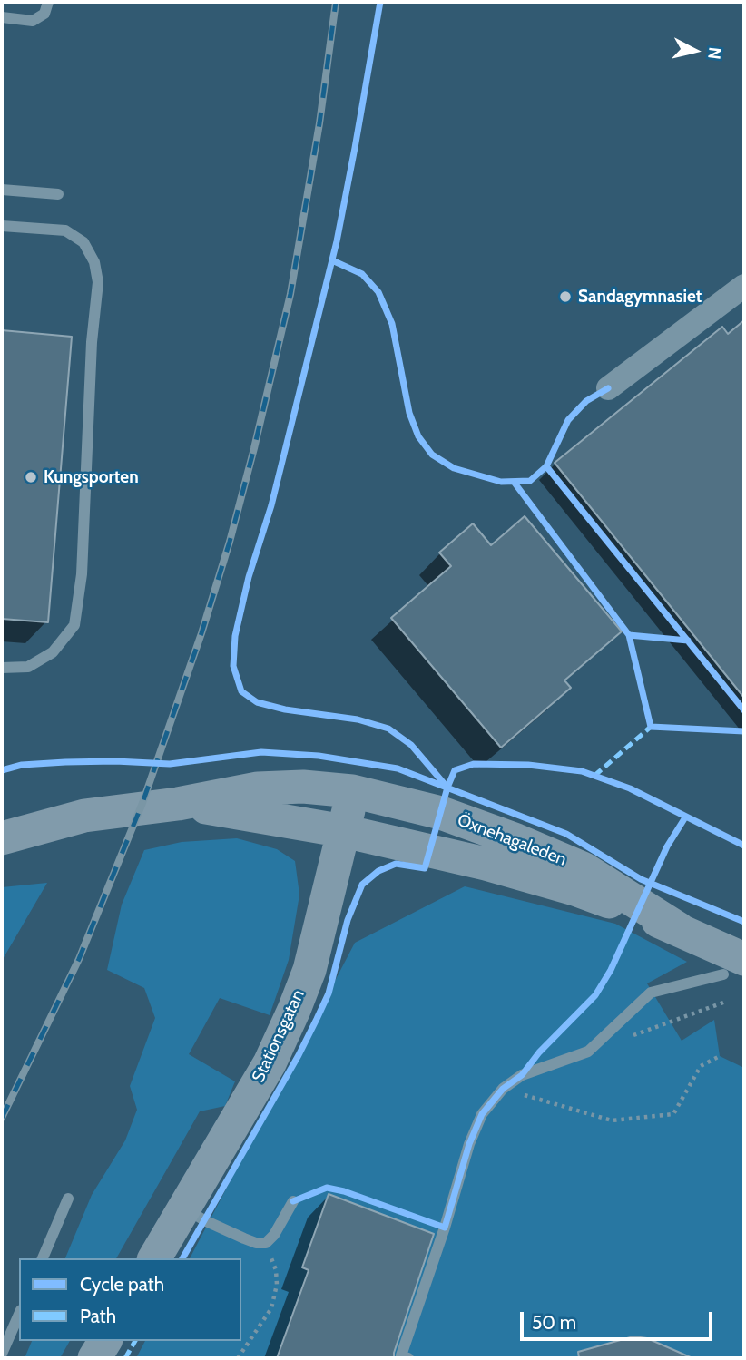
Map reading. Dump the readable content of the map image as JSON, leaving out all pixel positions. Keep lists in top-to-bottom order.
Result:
{
  "streets": {
    "street": ["Öxnehagaleden", "Stationsgatan"]
  },
  "crossings": [
    ["Öxnehagaleden", "Stationsgatan"]
  ],
  "places": ["Sandagymnasiet", "Kungsporten"],
  "legend": ["Cycle path", "Path"],
  "scale_bar": "50 m",
  "north": "right"
}
